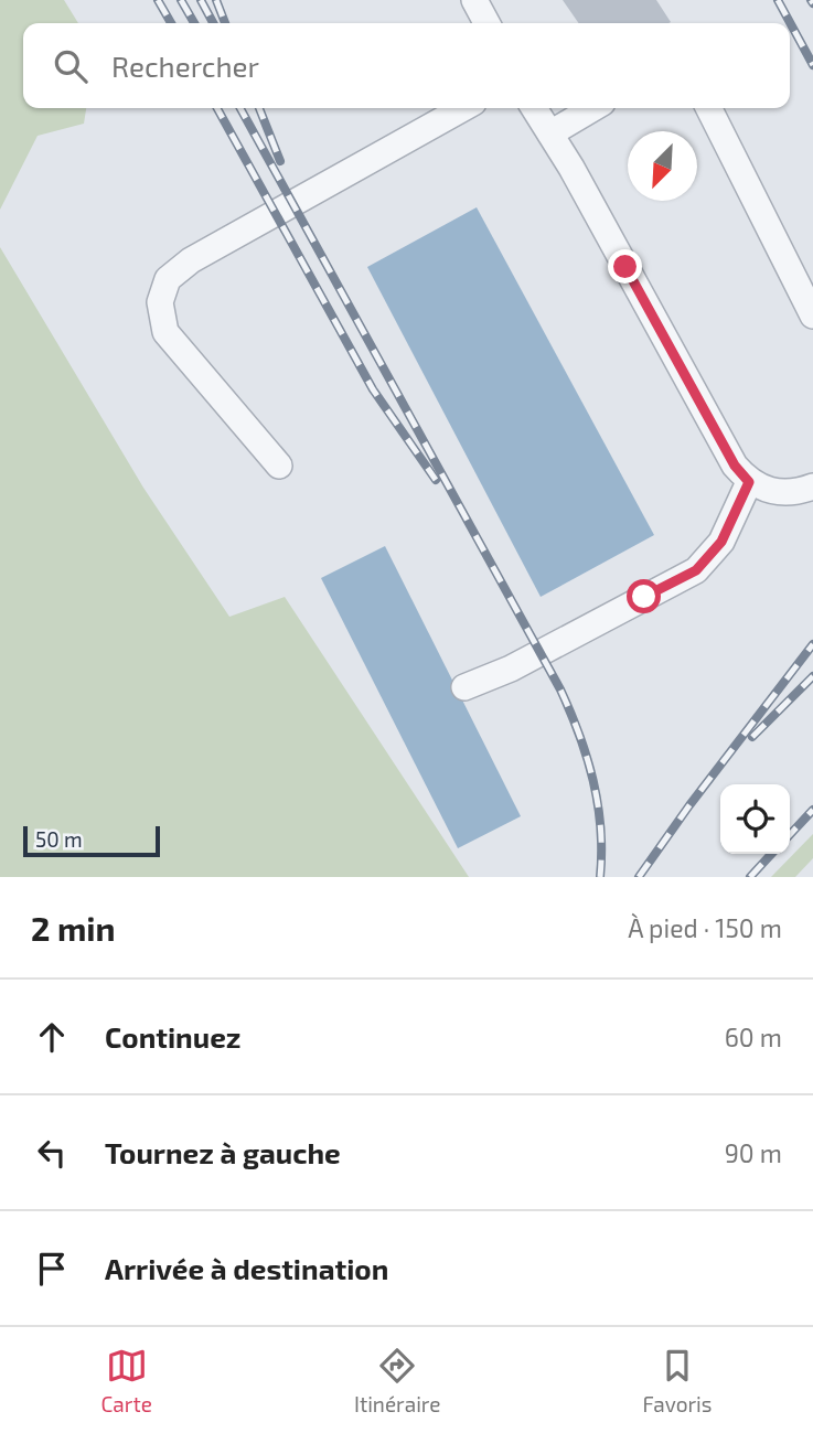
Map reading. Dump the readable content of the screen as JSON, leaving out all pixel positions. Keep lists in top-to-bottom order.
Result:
{
  "scale_bar": "50 m",
  "north": "bottom left",
  "page": {
    "search": "Rechercher",
    "scale": "50 m",
    "heading": ["2 min", "À pied · 150 m"],
    "list": [
      ["Continuez", "60 m"],
      ["Tournez à gauche", "90 m"],
      "Arrivée à destination"
    ],
    "nav": ["Carte", "Itinéraire", "Favoris"]
  }
}
